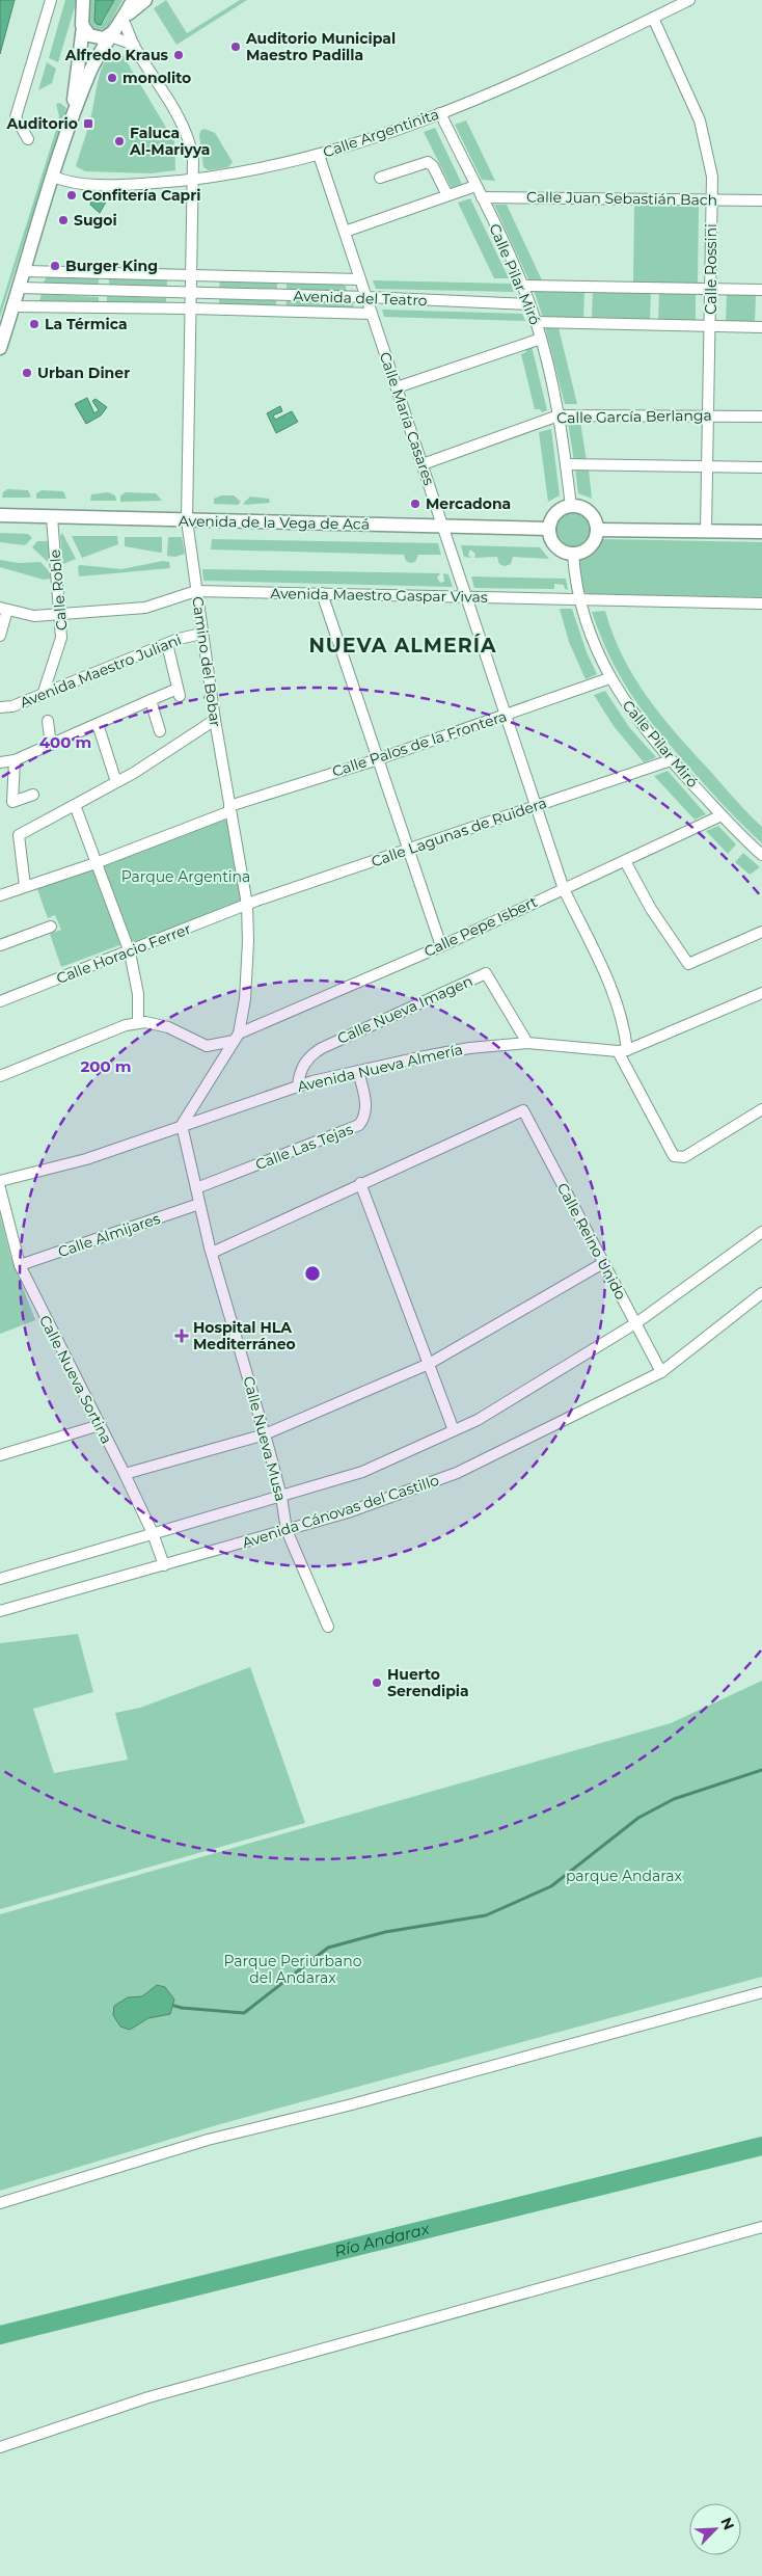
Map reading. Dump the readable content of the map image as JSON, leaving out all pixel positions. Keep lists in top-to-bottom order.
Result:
{
  "streets": {
    "main road": ["Avenida de la Vega de Acá"],
    "street": [
      "Calle Argentinita",
      "Calle Juan Sebastián Bach",
      "Calle Rossini",
      "Calle Pilar Miró",
      "Avenida del Teatro",
      "Calle García Berlanga",
      "Calle María Casares",
      "Calle Roble",
      "Avenida Maestro Gaspar Vivas",
      "Camino del Bobar",
      "Avenida Maestro Juliani",
      "Calle Palos de la Frontera",
      "Calle Lagunas de Ruidera",
      "Calle Pepe Isbert",
      "Calle Horacio Ferrer",
      "Calle Nueva Imagen",
      "Avenida Nueva Almería",
      "Calle Las Tejas",
      "Calle Almijares",
      "Calle Reino Unido",
      "Calle Nueva Sortina",
      "Calle Nueva Musa",
      "Avenida Cánovas del Castillo"
    ]
  },
  "crossings": [
    ["Calle Argentinita", "Calle Rossini"],
    ["Calle Argentinita", "Calle Pilar Miró"],
    ["Calle Argentinita", "Calle María Casares"],
    ["Calle Argentinita", "Camino del Bobar"],
    ["Calle Juan Sebastián Bach", "Calle Rossini"],
    ["Calle Juan Sebastián Bach", "Calle Pilar Miró"],
    ["Calle Rossini", "Calle García Berlanga"],
    ["Calle Pilar Miró", "Avenida del Teatro"],
    ["Calle Pilar Miró", "Calle García Berlanga"],
    ["Calle Pilar Miró", "Avenida de la Vega de Acá"],
    ["Calle Pilar Miró", "Avenida Maestro Gaspar Vivas"],
    ["Calle Pilar Miró", "Calle Palos de la Frontera"],
    ["Calle Pilar Miró", "Calle Lagunas de Ruidera"],
    ["Calle Pilar Miró", "Calle Pepe Isbert"],
    ["Avenida del Teatro", "Calle María Casares"],
    ["Avenida del Teatro", "Camino del Bobar"],
    ["Calle García Berlanga", "Calle María Casares"],
    ["Calle María Casares", "Avenida de la Vega de Acá"],
    ["Calle María Casares", "Avenida Maestro Gaspar Vivas"],
    ["Calle María Casares", "Calle Palos de la Frontera"],
    ["Calle María Casares", "Calle Lagunas de Ruidera"],
    ["Calle María Casares", "Calle Pepe Isbert"],
    ["Calle María Casares", "Avenida Nueva Almería"],
    ["Avenida de la Vega de Acá", "Calle Roble"],
    ["Avenida de la Vega de Acá", "Camino del Bobar"],
    ["Calle Roble", "Avenida Maestro Gaspar Vivas"],
    ["Calle Roble", "Avenida Maestro Juliani"],
    ["Avenida Maestro Gaspar Vivas", "Camino del Bobar"],
    ["Camino del Bobar", "Avenida Maestro Juliani"],
    ["Camino del Bobar", "Calle Palos de la Frontera"],
    ["Camino del Bobar", "Calle Lagunas de Ruidera"],
    ["Camino del Bobar", "Calle Pepe Isbert"],
    ["Camino del Bobar", "Calle Horacio Ferrer"],
    ["Camino del Bobar", "Avenida Nueva Almería"],
    ["Camino del Bobar", "Calle Nueva Musa"],
    ["Calle Lagunas de Ruidera", "Calle Horacio Ferrer"],
    ["Calle Nueva Imagen", "Avenida Nueva Almería"],
    ["Avenida Nueva Almería", "Calle Las Tejas"],
    ["Avenida Nueva Almería", "Calle Nueva Musa"],
    ["Calle Las Tejas", "Calle Nueva Musa"],
    ["Calle Almijares", "Calle Nueva Sortina"],
    ["Calle Almijares", "Calle Nueva Musa"],
    ["Calle Reino Unido", "Avenida Cánovas del Castillo"],
    ["Calle Nueva Sortina", "Avenida Cánovas del Castillo"],
    ["Calle Nueva Musa", "Avenida Cánovas del Castillo"]
  ],
  "districts": ["NUEVA ALMERÍA"],
  "water": ["Río Andarax"],
  "parks": ["Parque Argentina", "parque Andarax", "Parque Periurbano del Andarax"],
  "places": {
    "other": [
      "Auditorio Municipal Maestro Padilla",
      "Alfredo Kraus",
      "monolito",
      "Faluca Al-Mariyya",
      "Confitería Capri",
      "Sugoi",
      "Burger King",
      "La Térmica",
      "Urban Diner",
      "Mercadona",
      "Huerto Serendipia"
    ],
    "transit": ["Auditorio"],
    "health": ["Hospital HLA Mediterráneo"]
  },
  "north": "top right",
  "rings": ["400 m", "200 m"]
}
